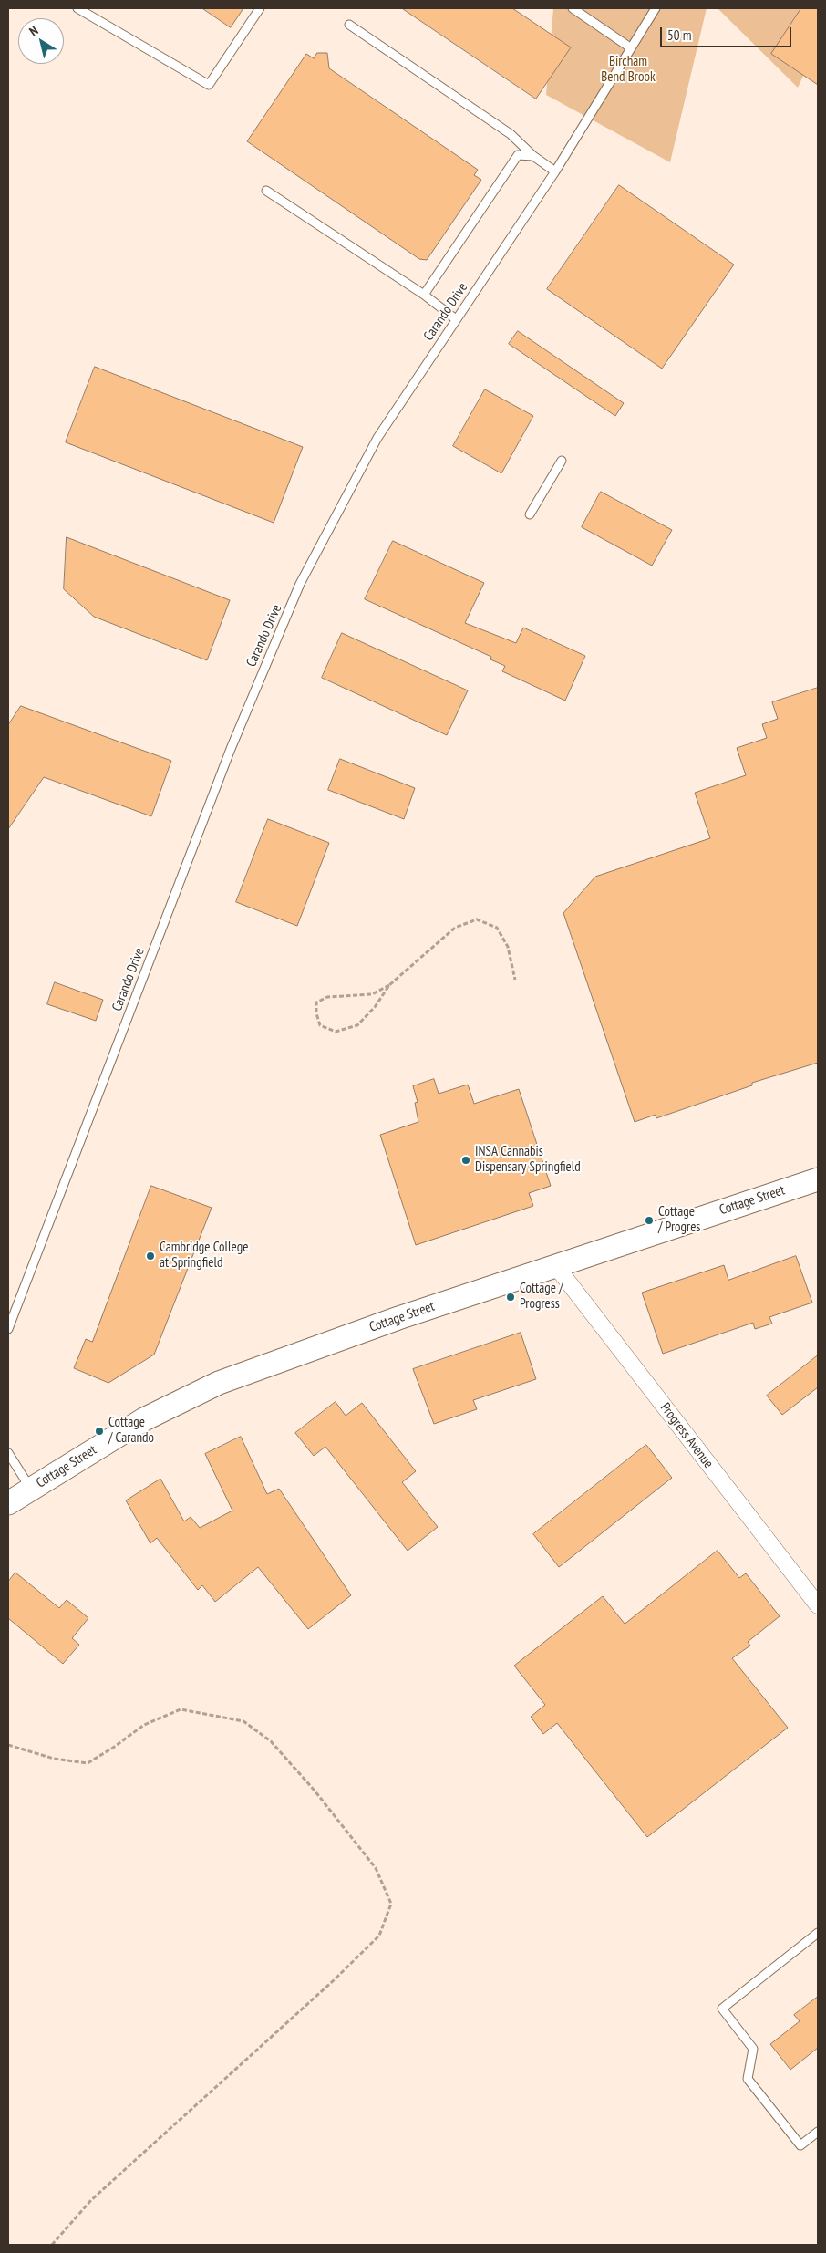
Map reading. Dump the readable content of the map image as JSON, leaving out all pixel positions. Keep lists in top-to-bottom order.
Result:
{
  "streets": {
    "main road": ["Cottage Street"],
    "street": ["Progress Avenue"],
    "lane": ["Carando Drive"]
  },
  "crossings": [
    ["Cottage Street", "Progress Avenue"]
  ],
  "parks": ["Bircham Bend Brook"],
  "places": [
    "INSA Cannabis Dispensary Springfield",
    "Cottage / Progres",
    "Cambridge College at Springfield",
    "Cottage / Progress",
    "Cottage / Carando"
  ],
  "scale_bar": "50 m",
  "north": "top left"
}
